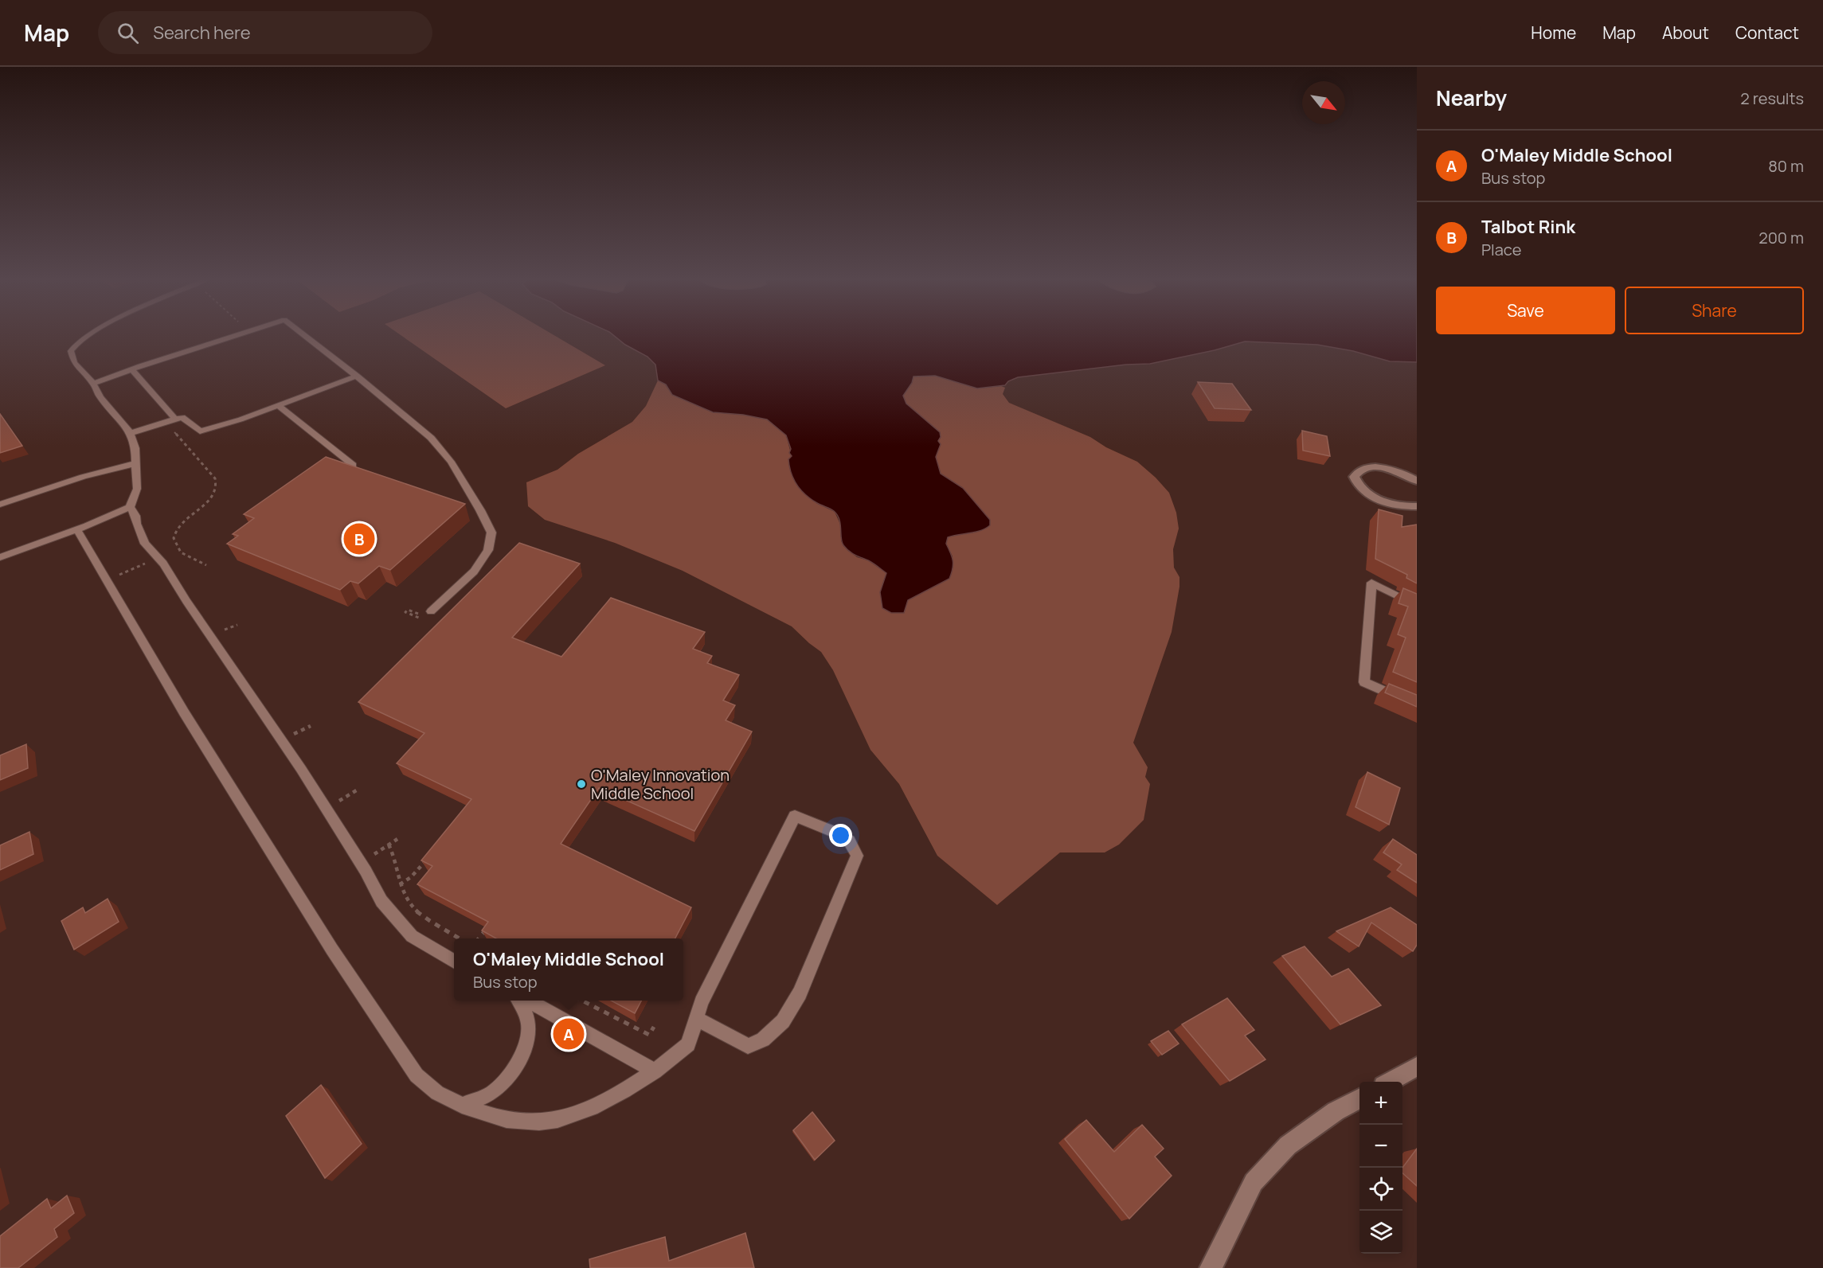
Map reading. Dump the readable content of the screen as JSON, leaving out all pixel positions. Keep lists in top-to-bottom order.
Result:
{
  "places": ["O'Maley Innovation Middle School"],
  "north": "bottom right",
  "page": {
    "header": "Map",
    "search": "Search here",
    "nav": [
      "Home",
      "Map",
      "About",
      "Contact"
    ],
    "heading": ["Nearby", "2 results"],
    "list": [
      {
        "mark": "A",
        "name": "O'Maley Middle School",
        "note": "Bus stop",
        "value": "80 m"
      },
      {
        "mark": "B",
        "name": "Talbot Rink",
        "note": "Place",
        "value": "200 m"
      }
    ],
    "buttons": ["Save", "Share"],
    "pins": ["B", "A"],
    "popup": ["O'Maley Middle School", "Bus stop"],
    "map_buttons": ["+", "−"]
  }
}
